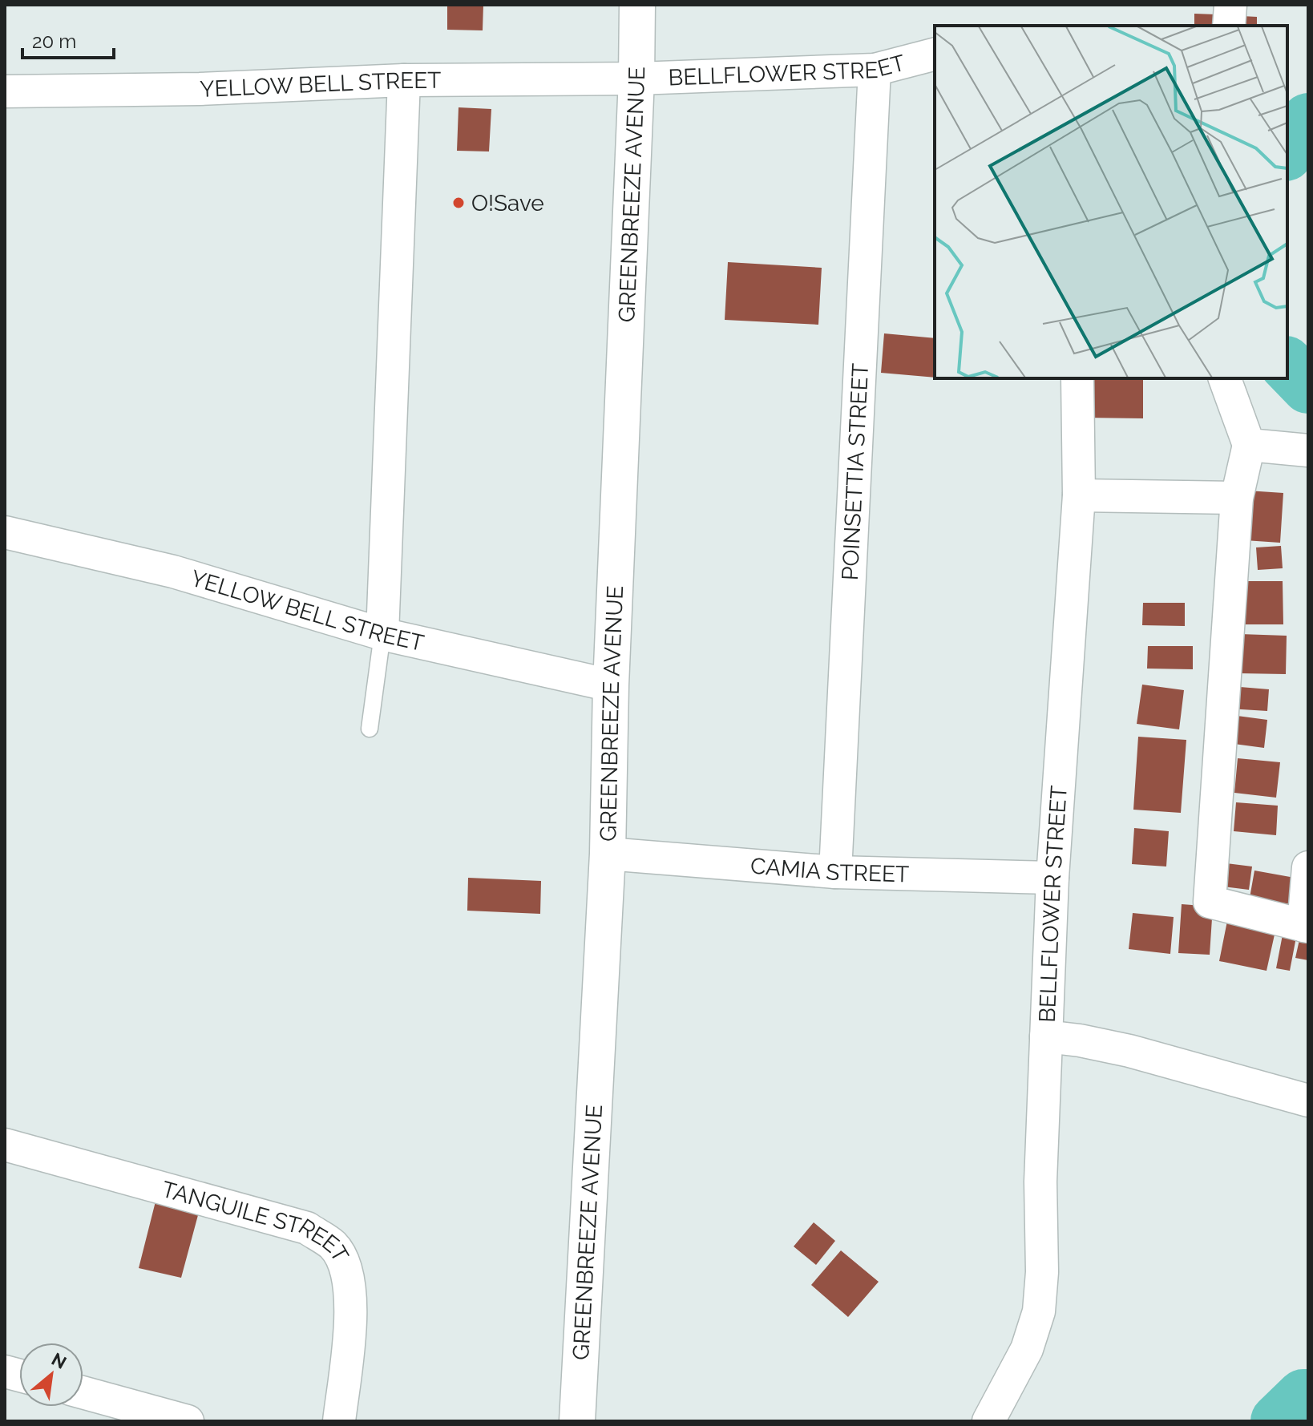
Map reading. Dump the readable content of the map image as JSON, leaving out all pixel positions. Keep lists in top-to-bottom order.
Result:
{
  "streets": {
    "street": [
      "BELLFLOWER STREET",
      "YELLOW BELL STREET",
      "GREENBREEZE AVENUE",
      "POINSETTIA STREET",
      "CAMIA STREET",
      "TANGUILE STREET"
    ]
  },
  "crossings": [
    ["BELLFLOWER STREET", "YELLOW BELL STREET"],
    ["BELLFLOWER STREET", "GREENBREEZE AVENUE"],
    ["BELLFLOWER STREET", "POINSETTIA STREET"],
    ["BELLFLOWER STREET", "CAMIA STREET"],
    ["YELLOW BELL STREET", "GREENBREEZE AVENUE"],
    ["GREENBREEZE AVENUE", "CAMIA STREET"],
    ["POINSETTIA STREET", "CAMIA STREET"]
  ],
  "places": ["O!Save"],
  "scale_bar": "20 m",
  "north": "top right"
}
